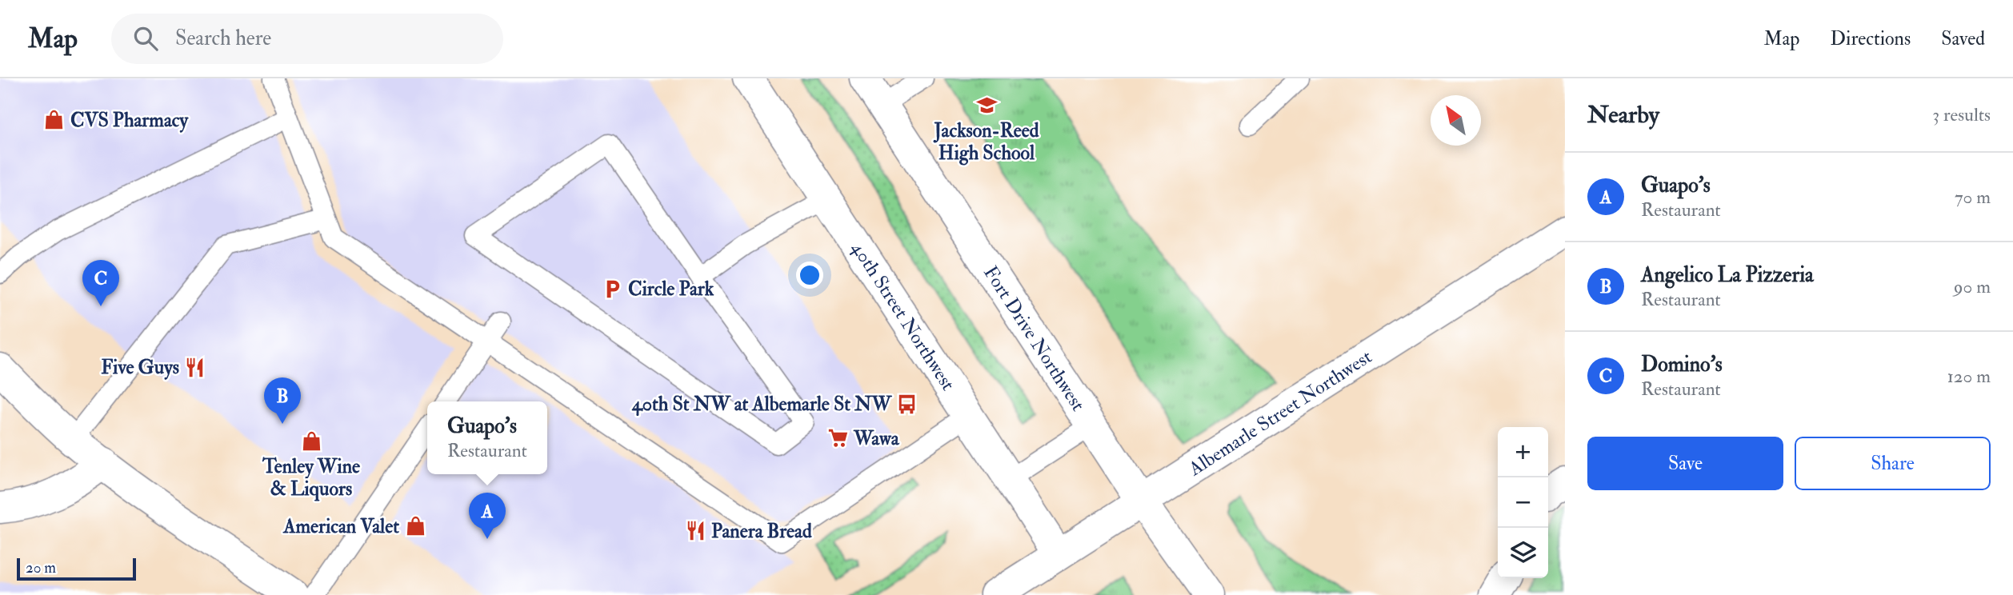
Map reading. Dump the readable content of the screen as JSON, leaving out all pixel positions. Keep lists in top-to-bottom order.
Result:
{
  "streets": {
    "street": ["40th Street Northwest", "Fort Drive Northwest", "Albemarle Street Northwest"]
  },
  "crossings": [
    ["40th Street Northwest", "Albemarle Street Northwest"],
    ["Fort Drive Northwest", "Albemarle Street Northwest"]
  ],
  "places": {
    "school or university": ["Jackson-Reed High School"],
    "shop": ["CVS Pharmacy", "Tenley Wine & Liquors", "American Valet"],
    "parking": ["Circle Park"],
    "restaurant": ["Five Guys", "Panera Bread"],
    "bus stop": ["40th St NW at Albemarle St NW"],
    "supermarket": ["Wawa"]
  },
  "scale_bar": "20 m",
  "north": "top left",
  "page": {
    "header": "Map",
    "search": "Search here",
    "nav": ["Map", "Directions", "Saved"],
    "heading": ["Nearby", "3 results"],
    "list": [
      {
        "mark": "A",
        "name": "Guapo's",
        "note": "Restaurant",
        "value": "70 m"
      },
      {
        "mark": "B",
        "name": "Angelico La Pizzeria",
        "note": "Restaurant",
        "value": "90 m"
      },
      {
        "mark": "C",
        "name": "Domino's",
        "note": "Restaurant",
        "value": "120 m"
      }
    ],
    "pins": ["C", "B", "A"],
    "popup": ["Guapo's", "Restaurant"],
    "buttons": ["Save", "Share"],
    "map_buttons": ["+", "−"],
    "scale": "20 m"
  }
}
